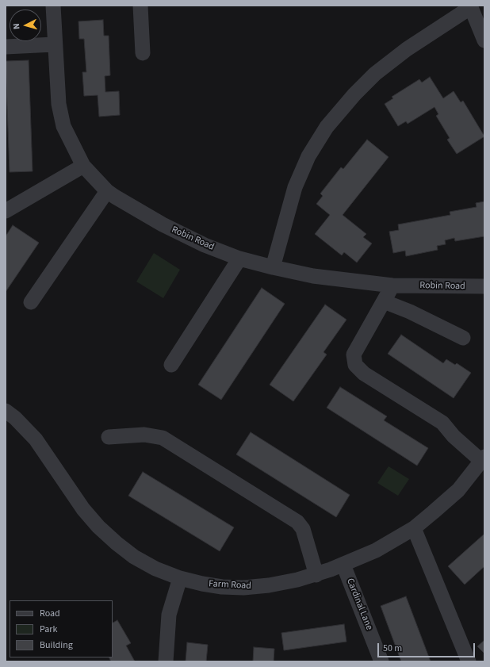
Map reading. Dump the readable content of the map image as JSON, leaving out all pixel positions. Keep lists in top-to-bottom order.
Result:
{
  "streets": {
    "street": ["Robin Road", "Farm Road", "Cardinal Lane"]
  },
  "crossings": [
    ["Farm Road", "Cardinal Lane"]
  ],
  "legend": ["Road", "Park", "Building"],
  "scale_bar": "50 m",
  "north": "left"
}
